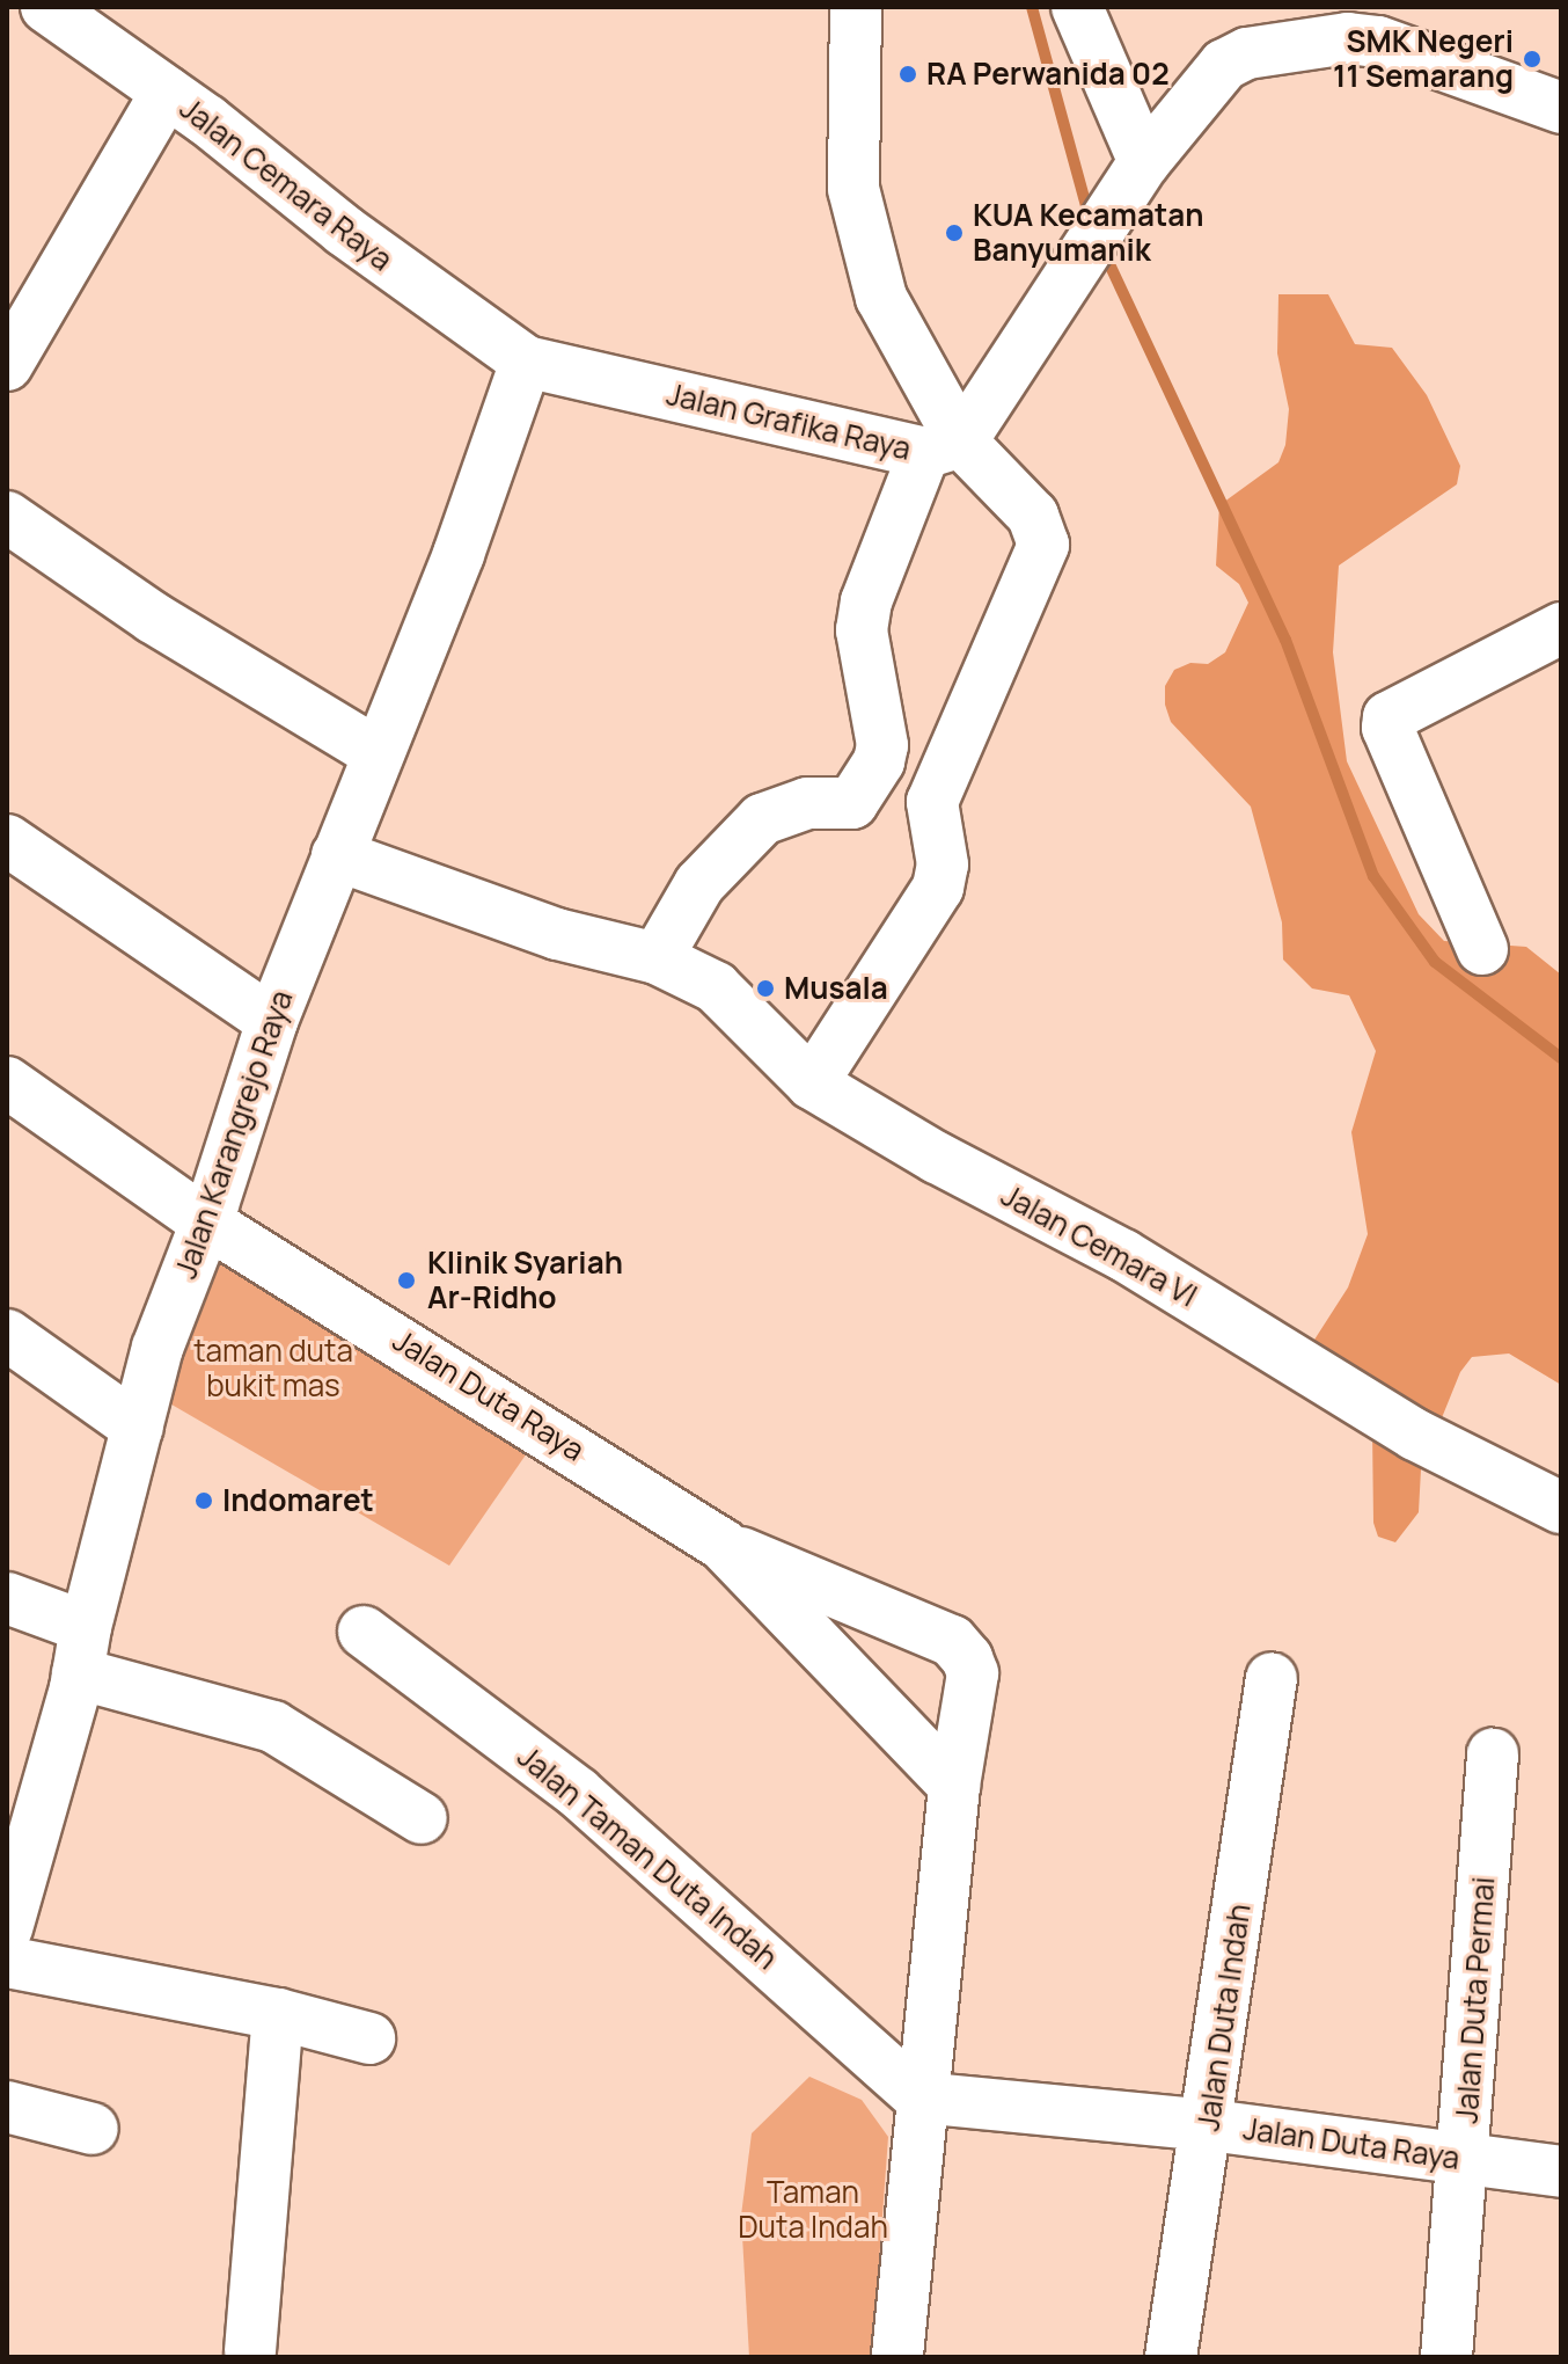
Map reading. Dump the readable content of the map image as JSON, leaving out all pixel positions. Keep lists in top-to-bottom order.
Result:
{
  "streets": {
    "street": [
      "Jalan Cemara Raya",
      "Jalan Grafika Raya",
      "Jalan Karangrejo Raya",
      "Jalan Cemara VI",
      "Jalan Duta Raya",
      "Jalan Taman Duta Indah",
      "Jalan Duta Permai",
      "Jalan Duta Indah"
    ]
  },
  "crossings": [
    ["Jalan Cemara Raya", "Jalan Grafika Raya"],
    ["Jalan Cemara Raya", "Jalan Karangrejo Raya"],
    ["Jalan Grafika Raya", "Jalan Karangrejo Raya"],
    ["Jalan Karangrejo Raya", "Jalan Cemara VI"],
    ["Jalan Karangrejo Raya", "Jalan Duta Raya"],
    ["Jalan Duta Raya", "Jalan Taman Duta Indah"],
    ["Jalan Duta Raya", "Jalan Duta Permai"],
    ["Jalan Duta Raya", "Jalan Duta Indah"]
  ],
  "parks": ["taman duta bukit mas", "Taman Duta Indah"],
  "places": [
    "SMK Negeri 11 Semarang",
    "RA Perwanida 02",
    "KUA Kecamatan Banyumanik",
    "Musala",
    "Klinik Syariah Ar-Ridho",
    "Indomaret"
  ]
}
